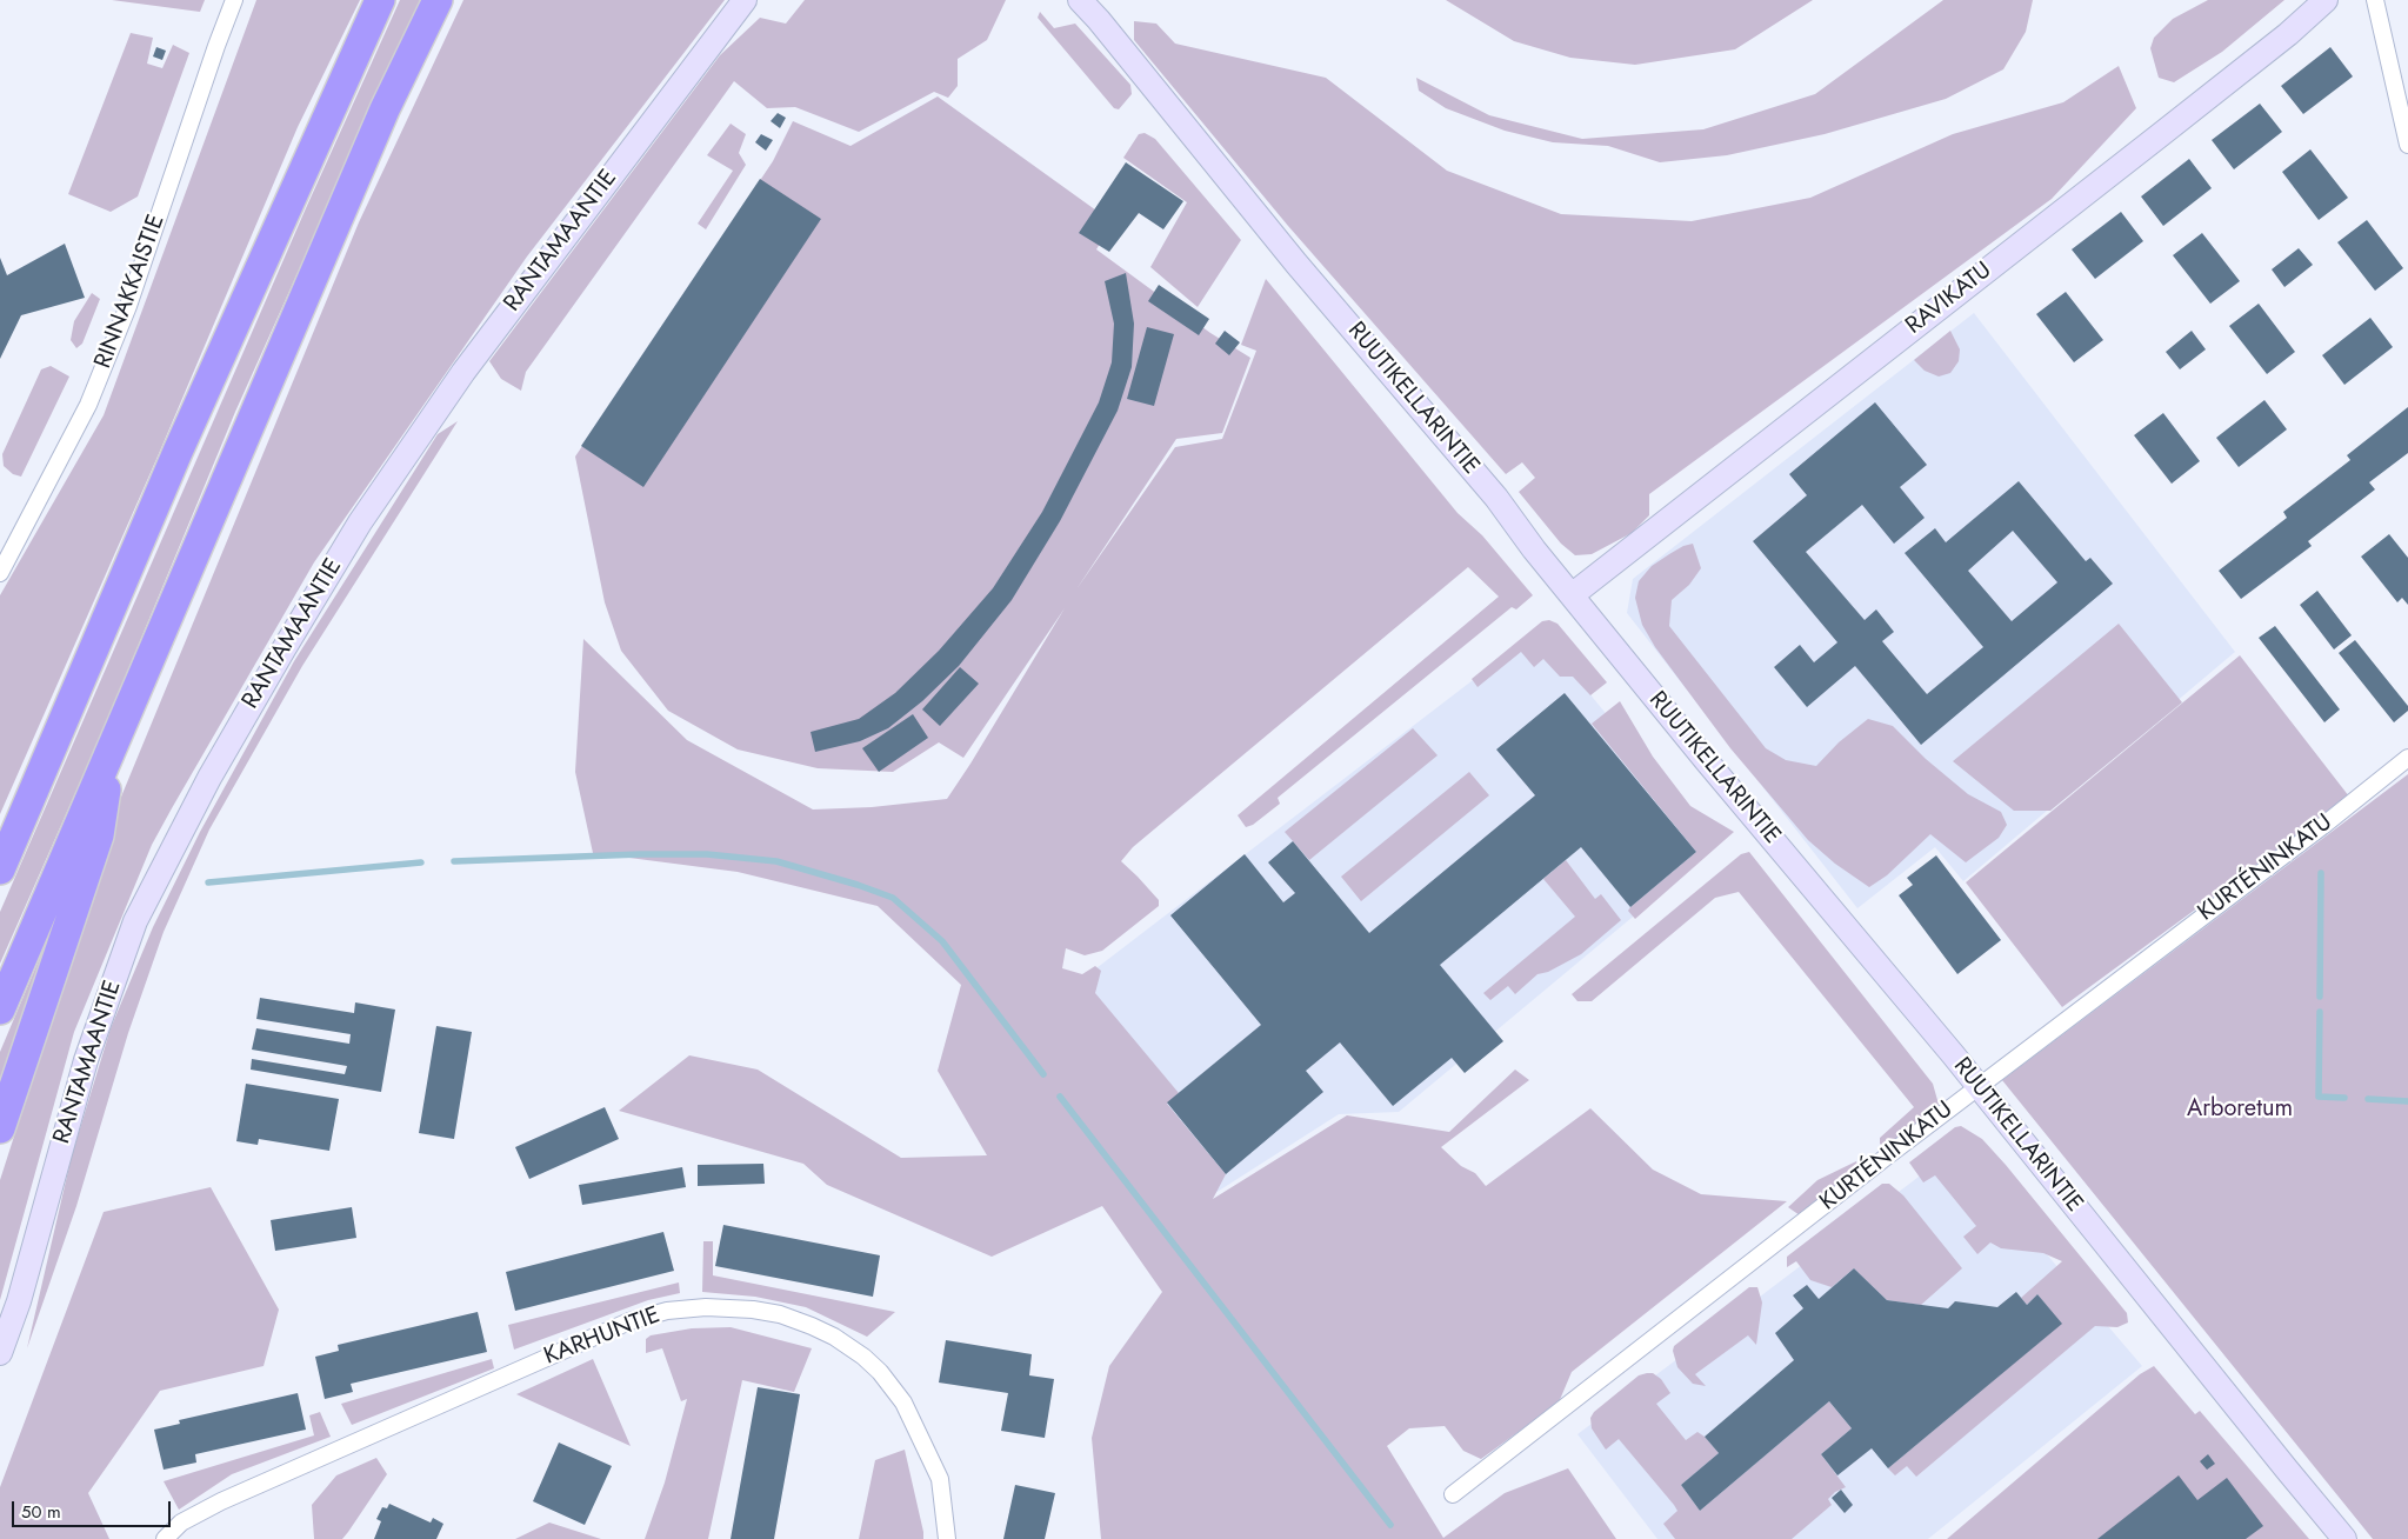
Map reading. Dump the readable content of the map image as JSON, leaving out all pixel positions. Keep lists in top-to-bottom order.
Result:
{
  "streets": {
    "main road": ["RANTAMAANTIE", "RAVIKATU", "RUUTIKELLARINTIE"],
    "street": ["RINNAKKAISTIE", "KURTÉNINKATU", "KARHUNTIE"]
  },
  "crossings": [
    ["RAVIKATU", "RUUTIKELLARINTIE"],
    ["RUUTIKELLARINTIE", "KURTÉNINKATU"]
  ],
  "parks": ["Arboretum"],
  "scale_bar": "50 m"
}
